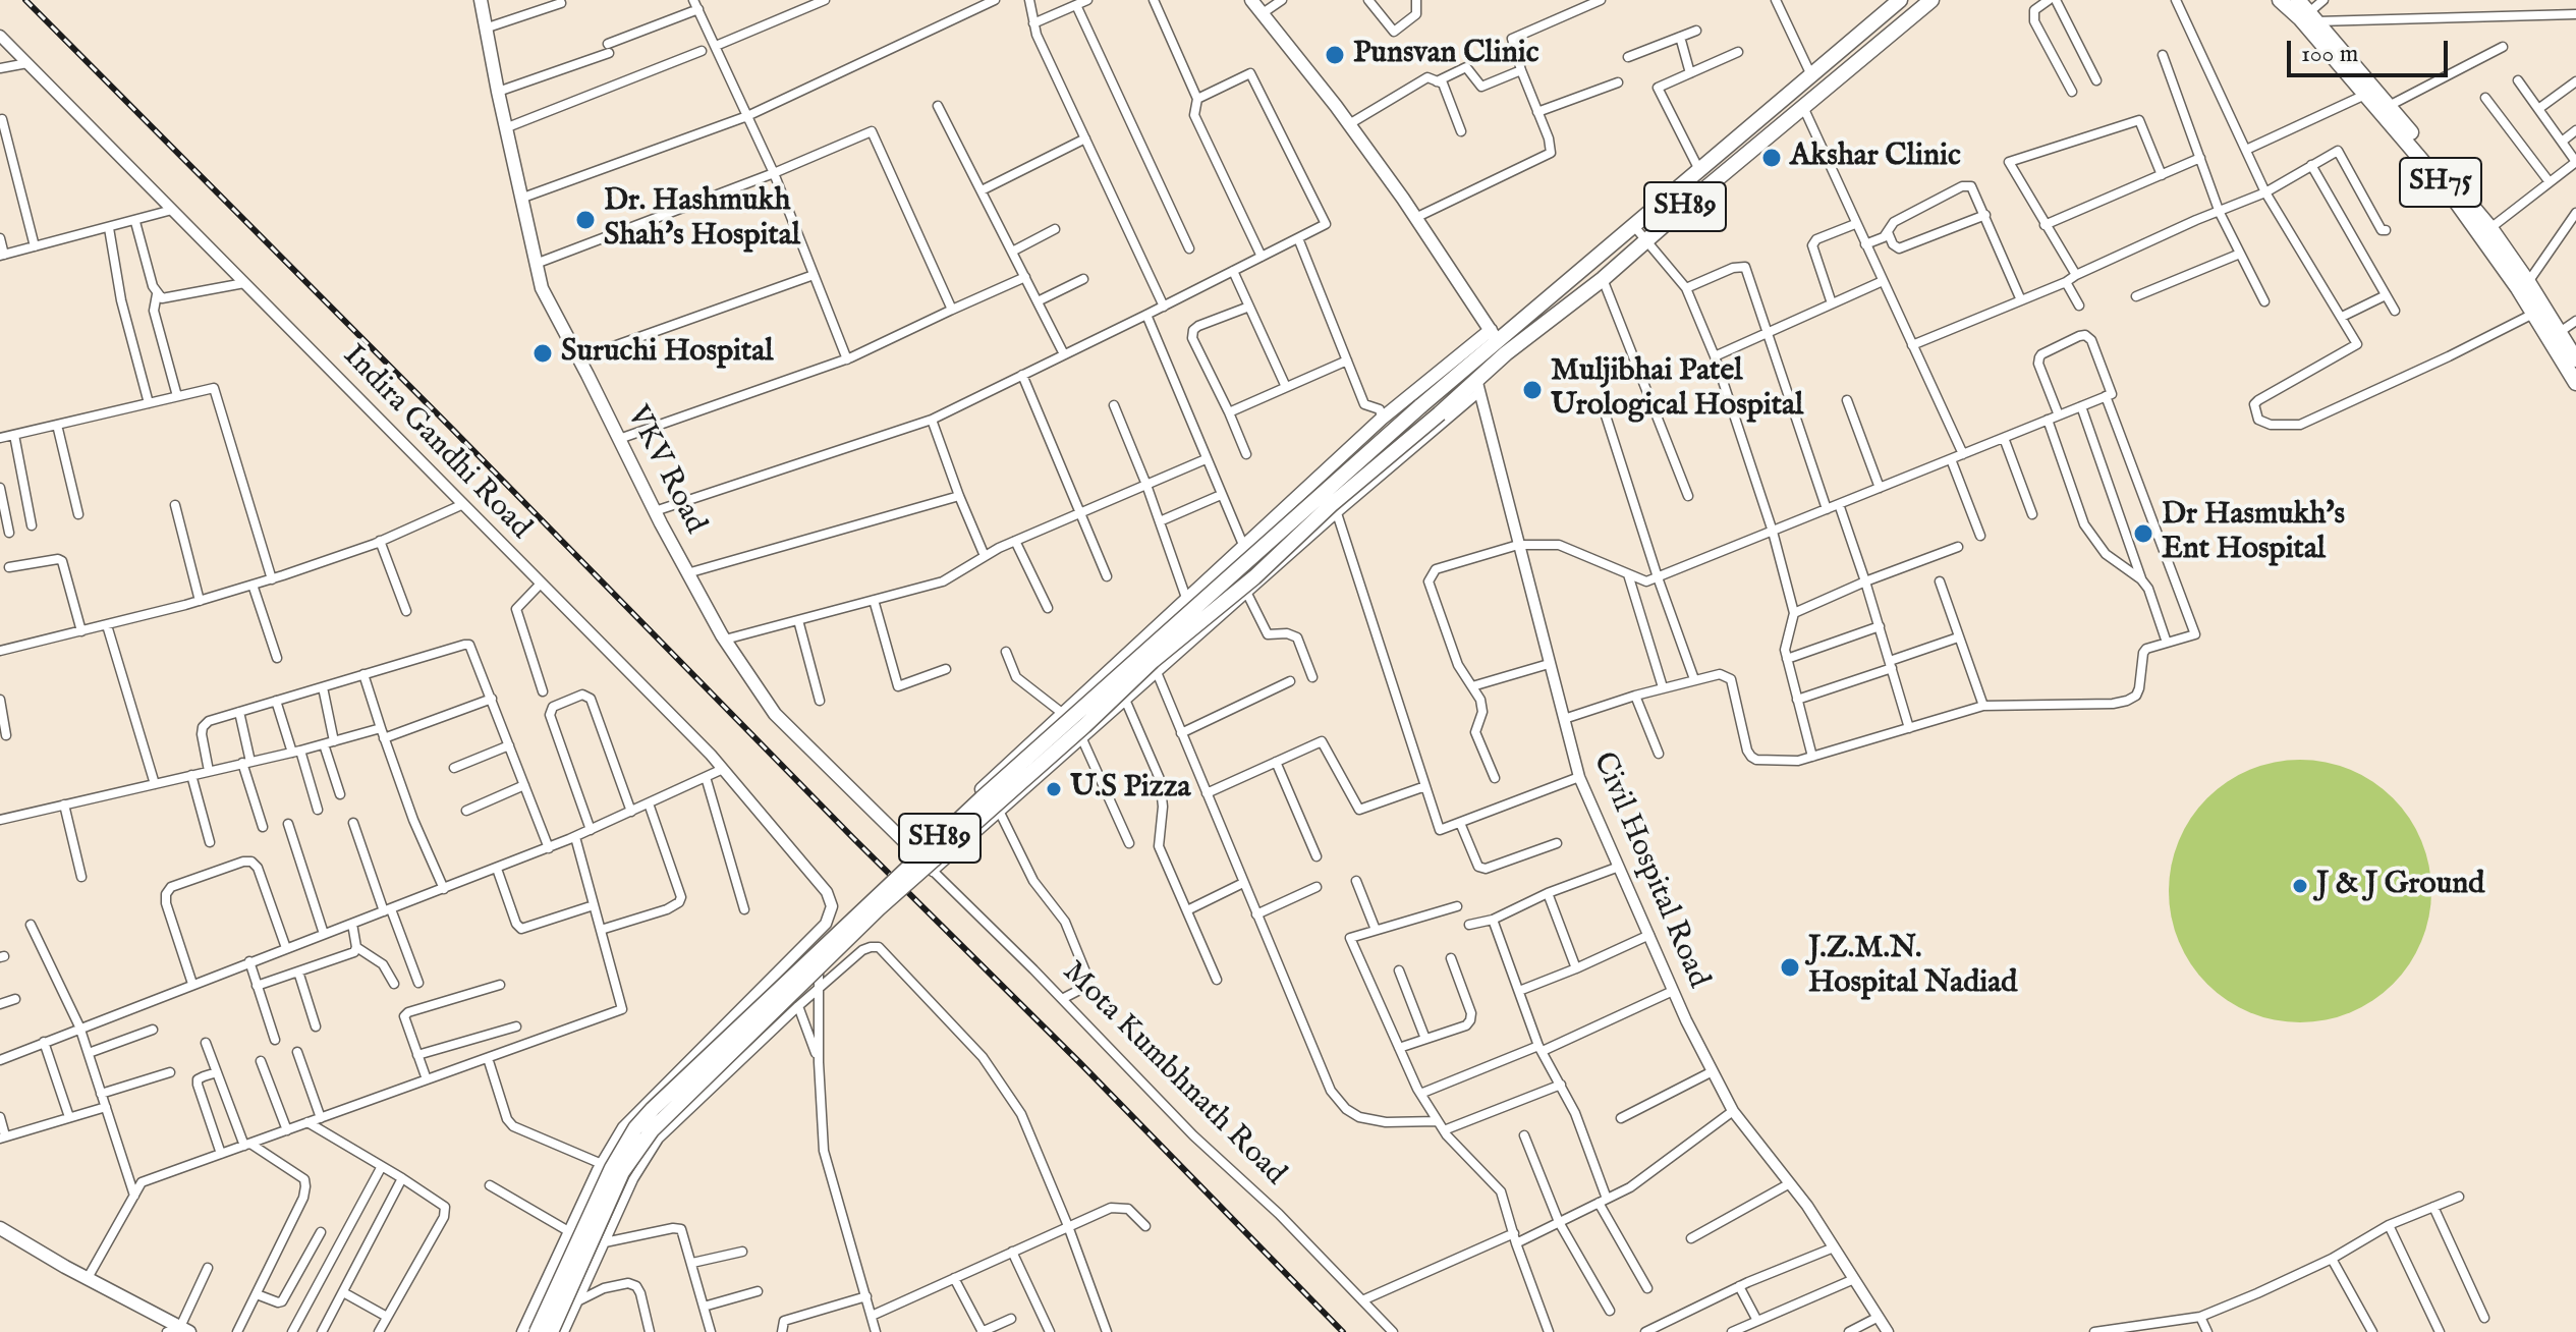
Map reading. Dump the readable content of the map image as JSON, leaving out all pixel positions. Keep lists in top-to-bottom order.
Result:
{
  "streets": {
    "main road": ["SH75", "SH89", "VKV Road"],
    "street": ["Indira Gandhi Road", "Civil Hospital Road", "Mota Kumbhnath Road"]
  },
  "crossings": [
    ["SH89", "Civil Hospital Road"],
    ["VKV Road", "Mota Kumbhnath Road"]
  ],
  "places": [
    "Punsvan Clinic",
    "Akshar Clinic",
    "Dr. Hashmukh Shah's Hospital",
    "Suruchi Hospital",
    "Muljibhai Patel Urological Hospital",
    "Dr Hasmukh's Ent Hospital",
    "U.S Pizza",
    "J & J Ground",
    "J.Z.M.N. Hospital Nadiad"
  ],
  "scale_bar": "100 m"
}
